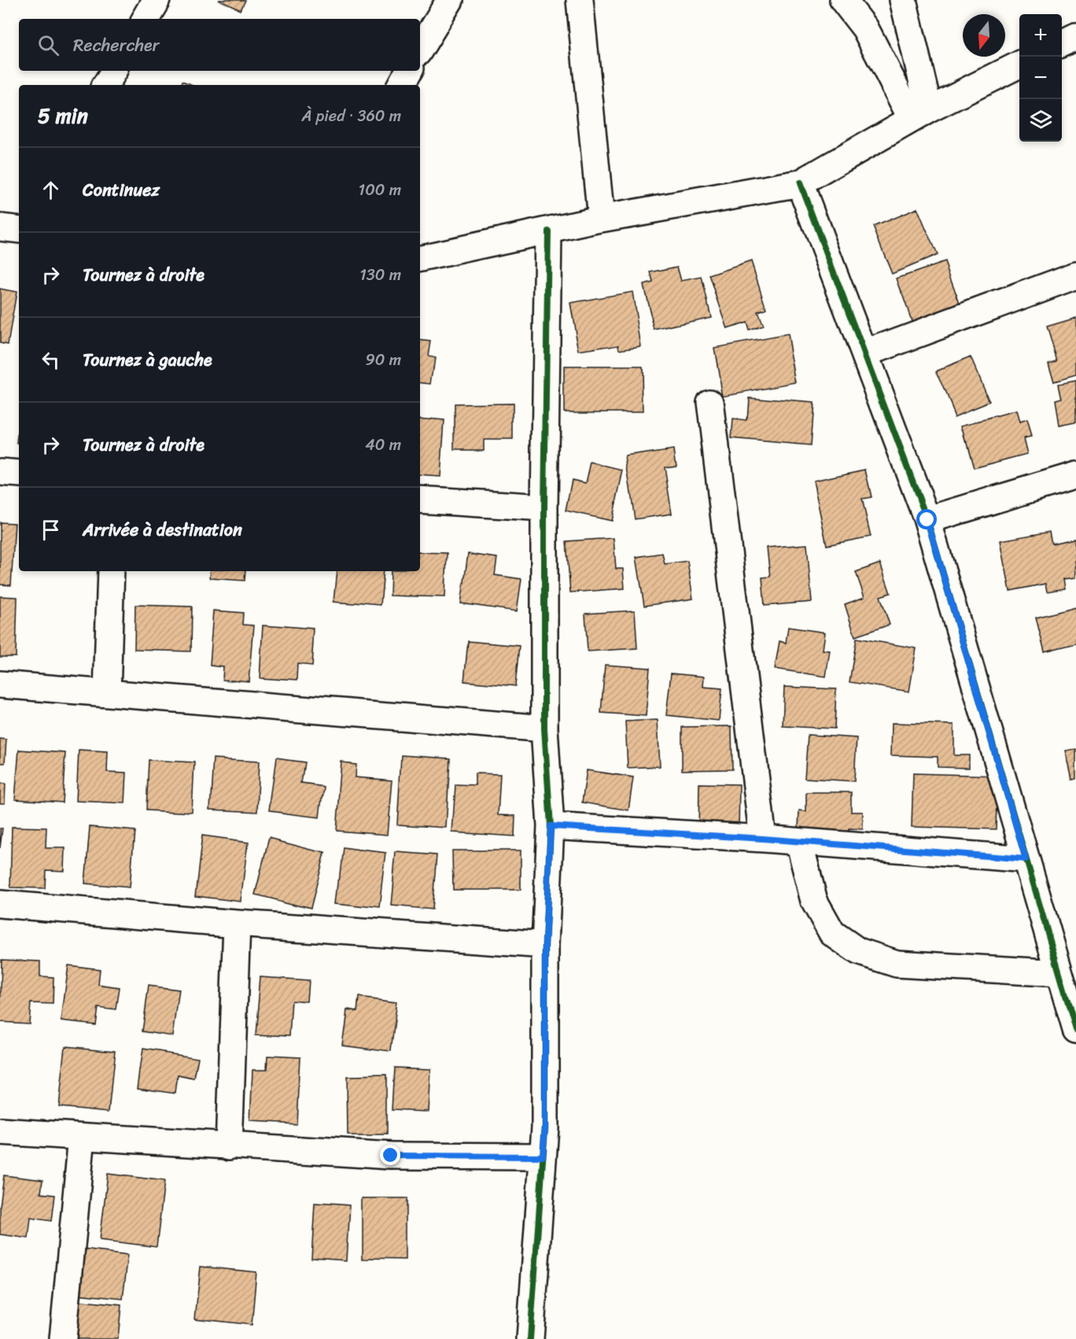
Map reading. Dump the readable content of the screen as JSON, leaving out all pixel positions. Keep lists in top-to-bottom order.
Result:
{
  "north": "bottom",
  "page": {
    "map_buttons": ["+", "−"],
    "search": "Rechercher",
    "heading": ["5 min", "À pied · 360 m"],
    "list": [
      ["Continuez", "100 m"],
      ["Tournez à droite", "130 m"],
      ["Tournez à gauche", "90 m"],
      ["Tournez à droite", "40 m"],
      "Arrivée à destination"
    ]
  }
}
